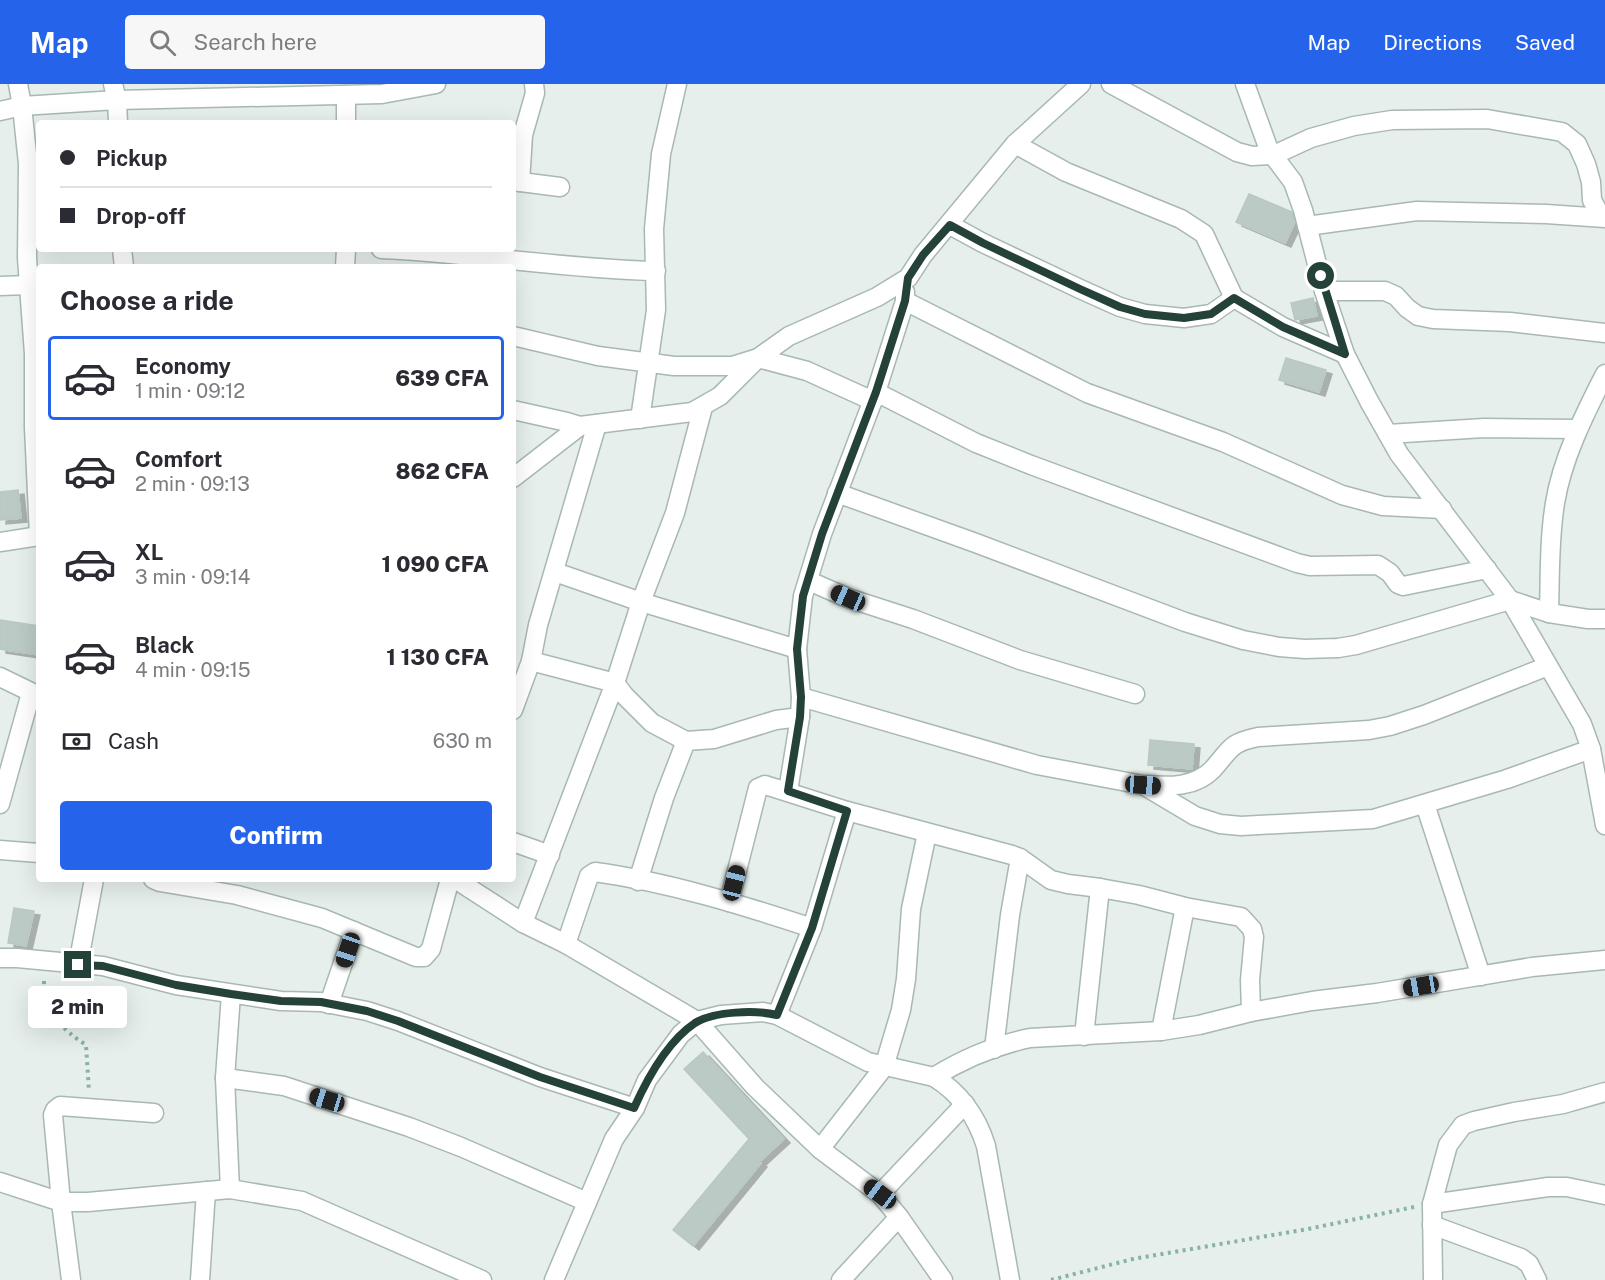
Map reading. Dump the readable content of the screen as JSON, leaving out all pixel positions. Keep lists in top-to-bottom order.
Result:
{
  "page": {
    "header": "Map",
    "search": "Search here",
    "nav": ["Map", "Directions", "Saved"],
    "banner": ["Pickup", "Drop-off"],
    "heading": "Choose a ride",
    "list": [
      {
        "name": "Economy",
        "note": "1 min · 09:12",
        "value": "639 CFA"
      },
      {
        "name": "Comfort",
        "note": "2 min · 09:13",
        "value": "862 CFA"
      },
      {
        "name": "XL",
        "note": "3 min · 09:14",
        "value": "1 090 CFA"
      },
      {
        "name": "Black",
        "note": "4 min · 09:15",
        "value": "1 130 CFA"
      }
    ],
    "pay": ["Cash", "630 m"],
    "buttons": "Confirm",
    "bubble": "2 min"
  }
}
